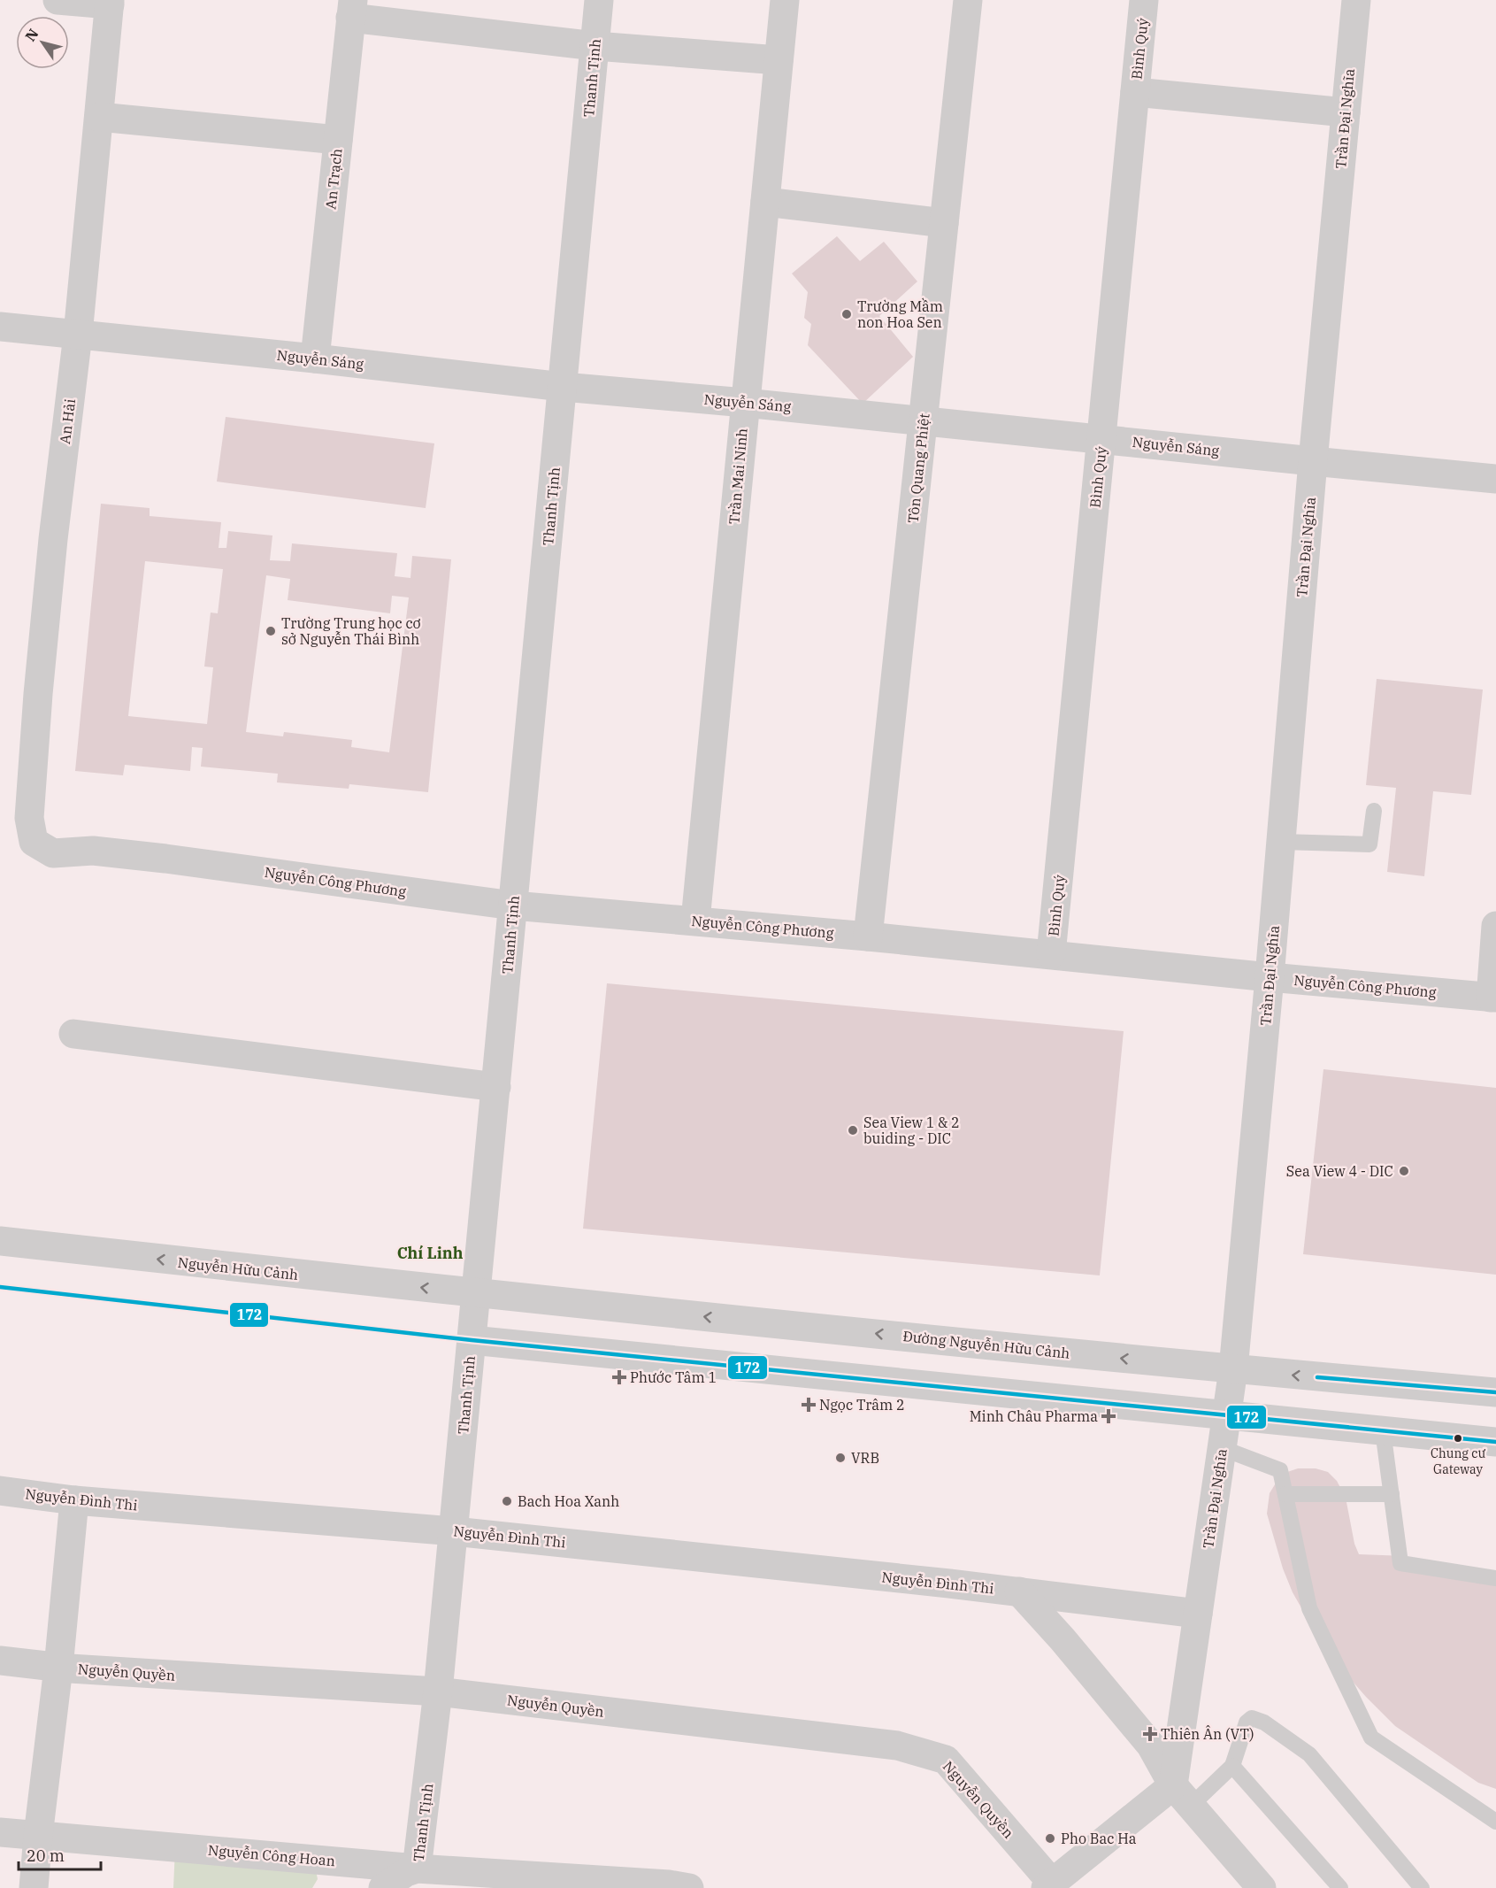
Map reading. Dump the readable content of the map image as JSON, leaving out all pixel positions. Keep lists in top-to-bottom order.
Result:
{
  "streets": {
    "street": [
      "Bình Quý",
      "Thanh Tịnh",
      "Trần Đại Nghĩa",
      "An Trạch",
      "Nguyễn Sáng",
      "An Hải",
      "Tôn Quang Phiệt",
      "Trần Mai Ninh",
      "Nguyễn Công Phương",
      "Nguyễn Hữu Cảnh",
      "Đường Nguyễn Hữu Cảnh",
      "Nguyễn Đình Thi",
      "Nguyễn Quyền",
      "Nguyễn Công Hoan"
    ]
  },
  "crossings": [
    ["Bình Quý", "Nguyễn Sáng"],
    ["Bình Quý", "Nguyễn Công Phương"],
    ["Thanh Tịnh", "Nguyễn Sáng"],
    ["Thanh Tịnh", "Nguyễn Công Phương"],
    ["Thanh Tịnh", "Nguyễn Hữu Cảnh"],
    ["Thanh Tịnh", "Đường Nguyễn Hữu Cảnh"],
    ["Thanh Tịnh", "Nguyễn Đình Thi"],
    ["Thanh Tịnh", "Nguyễn Quyền"],
    ["Thanh Tịnh", "Nguyễn Công Hoan"],
    ["Trần Đại Nghĩa", "Nguyễn Sáng"],
    ["Trần Đại Nghĩa", "Nguyễn Công Phương"],
    ["Trần Đại Nghĩa", "Đường Nguyễn Hữu Cảnh"],
    ["Trần Đại Nghĩa", "Nguyễn Đình Thi"],
    ["An Trạch", "Nguyễn Sáng"],
    ["Nguyễn Sáng", "An Hải"],
    ["Nguyễn Sáng", "Tôn Quang Phiệt"],
    ["Nguyễn Sáng", "Trần Mai Ninh"],
    ["An Hải", "Nguyễn Công Phương"],
    ["Tôn Quang Phiệt", "Nguyễn Công Phương"],
    ["Trần Mai Ninh", "Nguyễn Công Phương"],
    ["Nguyễn Hữu Cảnh", "Đường Nguyễn Hữu Cảnh"]
  ],
  "districts": ["Chí Linh"],
  "places": {
    "other": [
      "Trường Mầm non Hoa Sen",
      "Trường Trung học cơ sở Nguyễn Thái Bình",
      "Sea View 1 & 2 buiding - DIC",
      "Sea View 4 - DIC",
      "Chung cư Gateway",
      "VRB",
      "Bach Hoa Xanh",
      "Pho Bac Ha"
    ],
    "health": [
      "Phước Tâm 1",
      "Ngọc Trâm 2",
      "Minh Châu Pharma",
      "Thiên Ân (VT)"
    ]
  },
  "lines": ["transit line 172"],
  "scale_bar": "20 m",
  "north": "top left"
}
